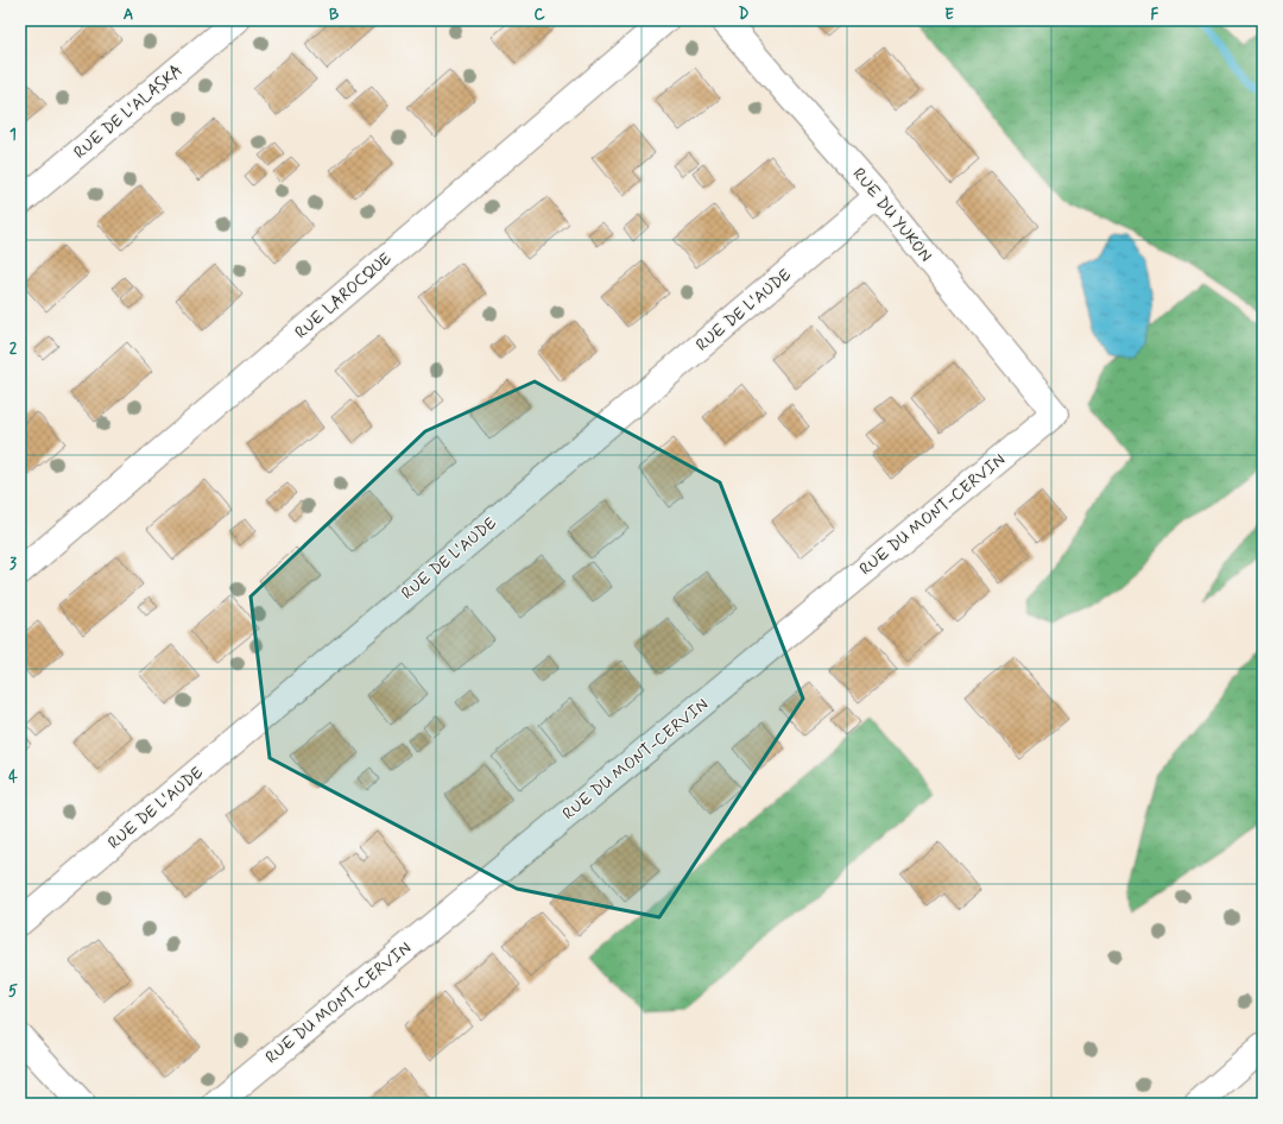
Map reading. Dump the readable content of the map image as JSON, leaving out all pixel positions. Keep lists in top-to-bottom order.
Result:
{
  "streets": {
    "street": [
      "RUE DE L'ALASKA",
      "RUE DU YUKON",
      "RUE LAROCQUE",
      "RUE DE L'AUDE",
      "RUE DU MONT-CERVIN"
    ]
  },
  "crossings": [
    ["RUE DU YUKON", "RUE DE L'AUDE"],
    ["RUE DU YUKON", "RUE DU MONT-CERVIN"]
  ],
  "grid": {
    "columns": [
      "A",
      "B",
      "C",
      "D",
      "E",
      "F"
    ],
    "rows": [
      "1",
      "2",
      "3",
      "4",
      "5"
    ]
  }
}
